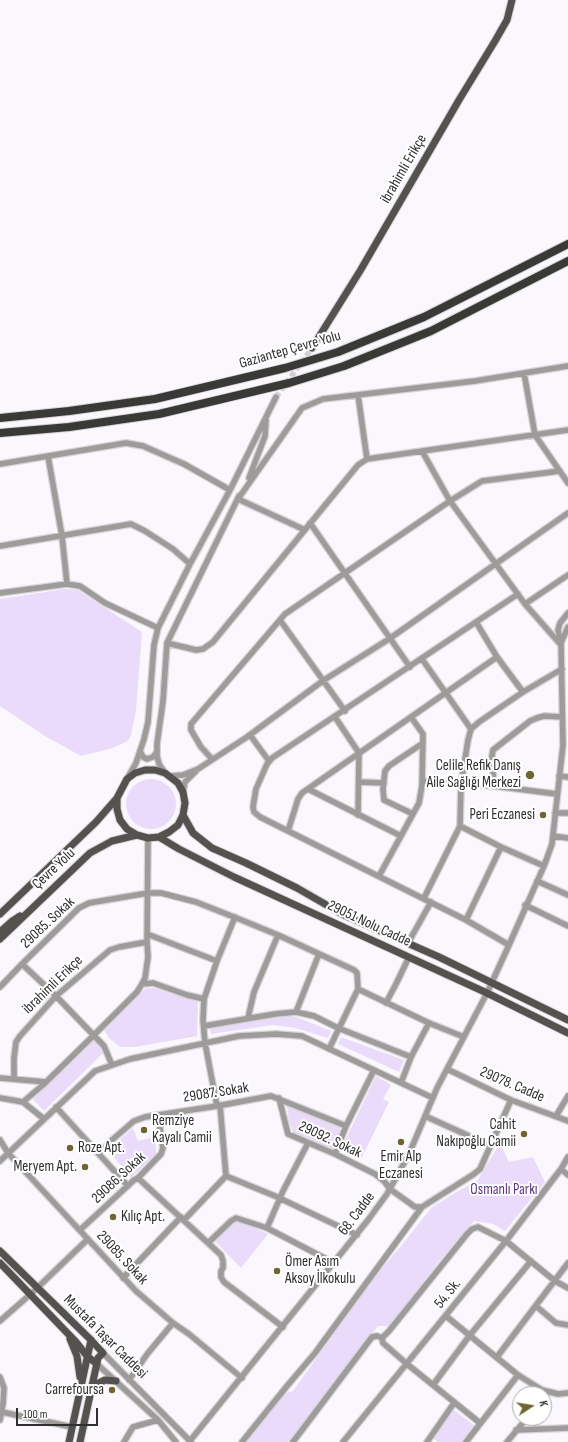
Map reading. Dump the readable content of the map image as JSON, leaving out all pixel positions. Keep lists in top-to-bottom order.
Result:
{
  "streets": {
    "highway": ["Gaziantep Çevre Yolu"],
    "main road": [
      "ibrahimli Erikçe",
      "Çevre Yolu",
      "29051 Nolu Cadde",
      "Mustafa Taşar Caddesi"
    ],
    "street": [
      "29085. Sokak",
      "29078. Cadde",
      "29087. Sokak",
      "29092. Sokak",
      "29086. Sokak",
      "68. Cadde",
      "54. Sk."
    ]
  },
  "crossings": [
    ["Çevre Yolu", "29051 Nolu Cadde"],
    ["29085. Sokak", "29086. Sokak"],
    ["29085. Sokak", "68. Cadde"],
    ["29051 Nolu Cadde", "68. Cadde"],
    ["29078. Cadde", "68. Cadde"],
    ["29087. Sokak", "29092. Sokak"],
    ["29087. Sokak", "29086. Sokak"],
    ["29092. Sokak", "68. Cadde"],
    ["68. Cadde", "Mustafa Taşar Caddesi"]
  ],
  "parks": ["Osmanlı Parkı"],
  "places": [
    "Celile Refik Danış Aile Sağlığı Merkezi",
    "Peri Eczanesi",
    "Remziye Kayalı Camii",
    "Cahit Nakıpoğlu Camii",
    "Emir Alp Eczanesi",
    "Roze Apt.",
    "Meryem Apt.",
    "Kılıç Apt.",
    "Ömer Asım Aksoy İlkokulu",
    "Carrefoursa"
  ],
  "scale_bar": "100 m",
  "north": "right"
}
